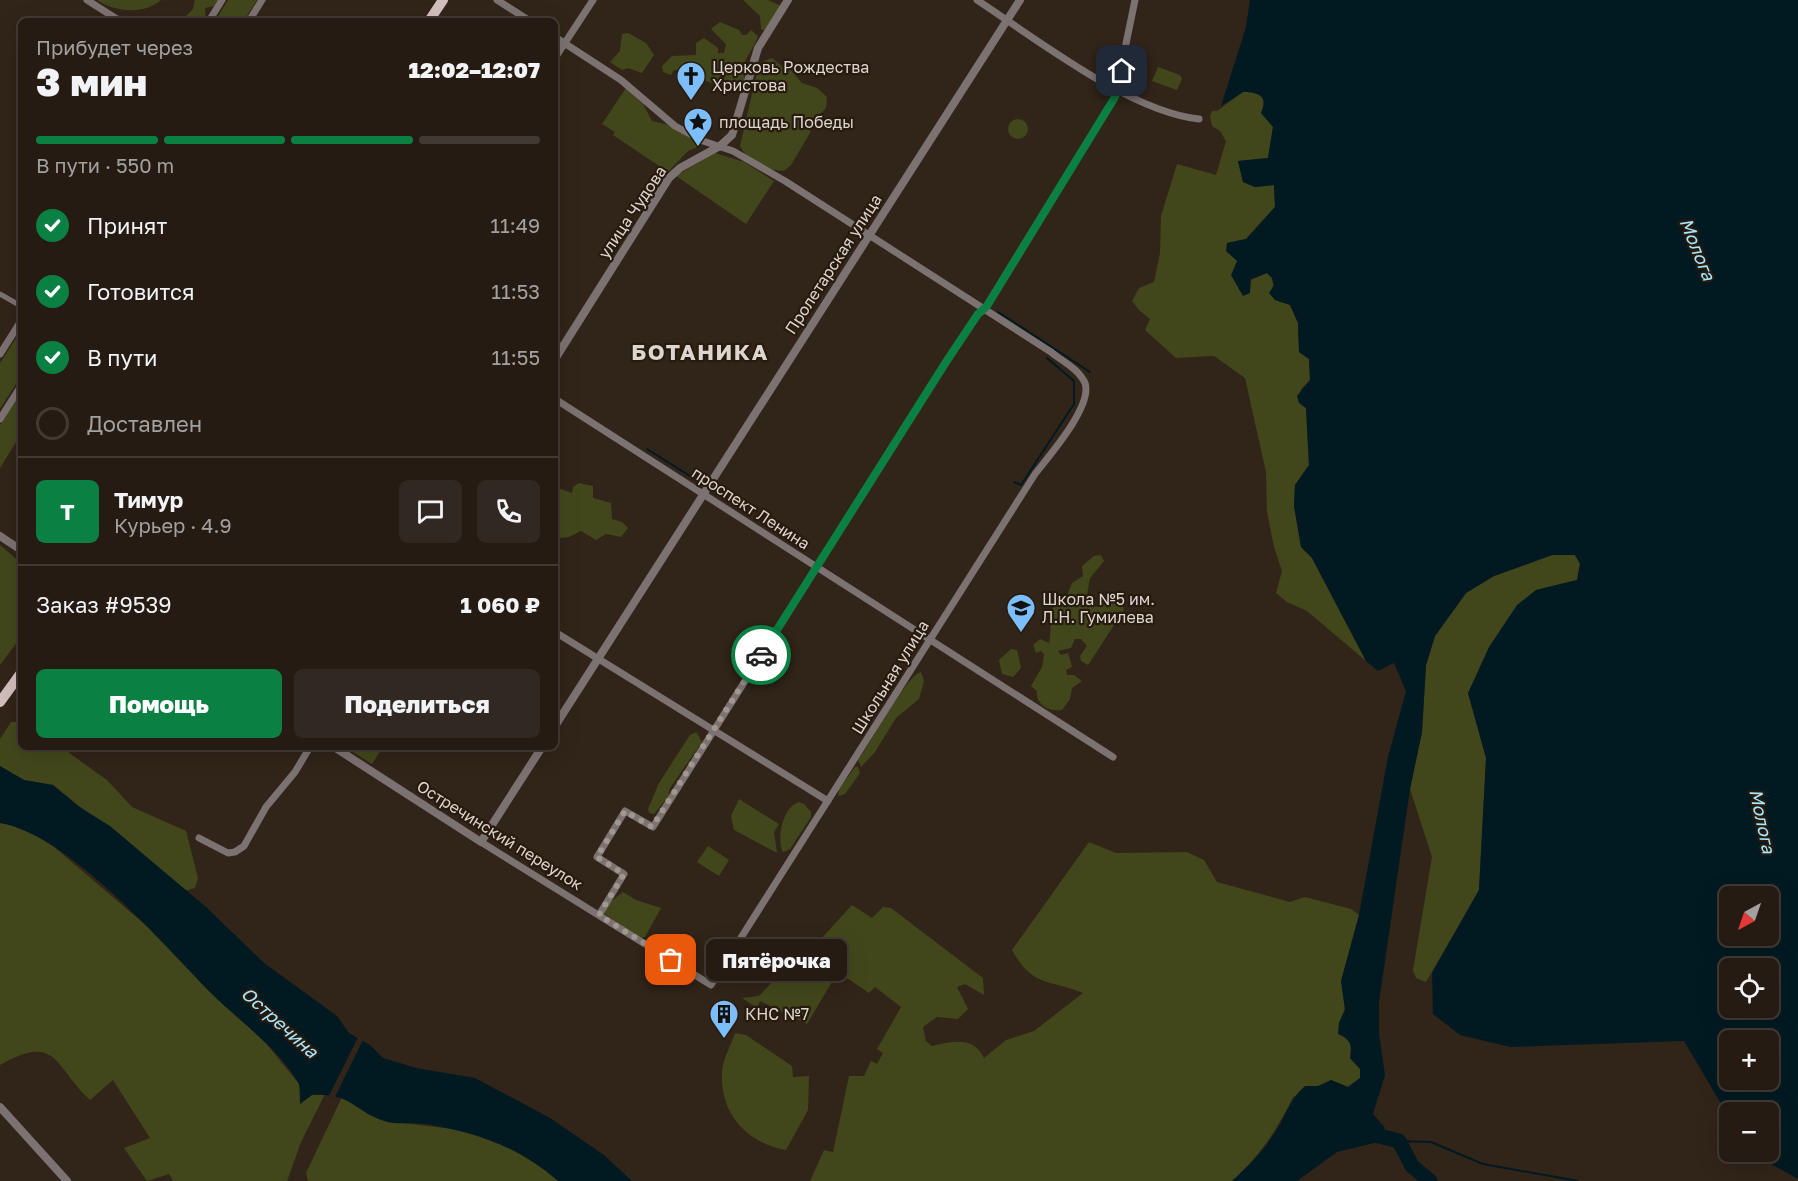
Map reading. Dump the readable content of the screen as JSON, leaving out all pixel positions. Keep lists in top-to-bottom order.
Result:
{
  "streets": {
    "street": [
      "улица Чудова",
      "Пролетарская улица",
      "проспект Ленина",
      "Школьная улица",
      "Остречинский переулок"
    ]
  },
  "crossings": [
    ["Пролетарская улица", "проспект Ленина"],
    ["проспект Ленина", "Школьная улица"],
    ["Школьная улица", "Остречинский переулок"]
  ],
  "districts": ["БОТАНИКА"],
  "water": ["Молога", "Остречина"],
  "places": {
    "church": ["Церковь Рождества Христова"],
    "place": ["площадь Победы"],
    "school or university": ["Школа №5 им. Л.Н. Гумилева"],
    "other": ["Пятёрочка"],
    "building": ["КНС №7"]
  },
  "north": "bottom left",
  "page": {
    "heading": ["3 мин", "Прибудет через", "12:02–12:07"],
    "panel": [
      "Тимур",
      "Курьер · 4.9",
      "Заказ #9539",
      "1 060 ₽"
    ],
    "bar": "В пути · 550 m",
    "list": [
      ["Принят", "11:49"],
      ["Готовится", "11:53"],
      ["В пути", "11:55"],
      "Доставлен"
    ],
    "round": "Т",
    "buttons": ["Помощь", "Поделиться"],
    "map_buttons": ["+", "−"],
    "bubble": "Пятёрочка"
  }
}
